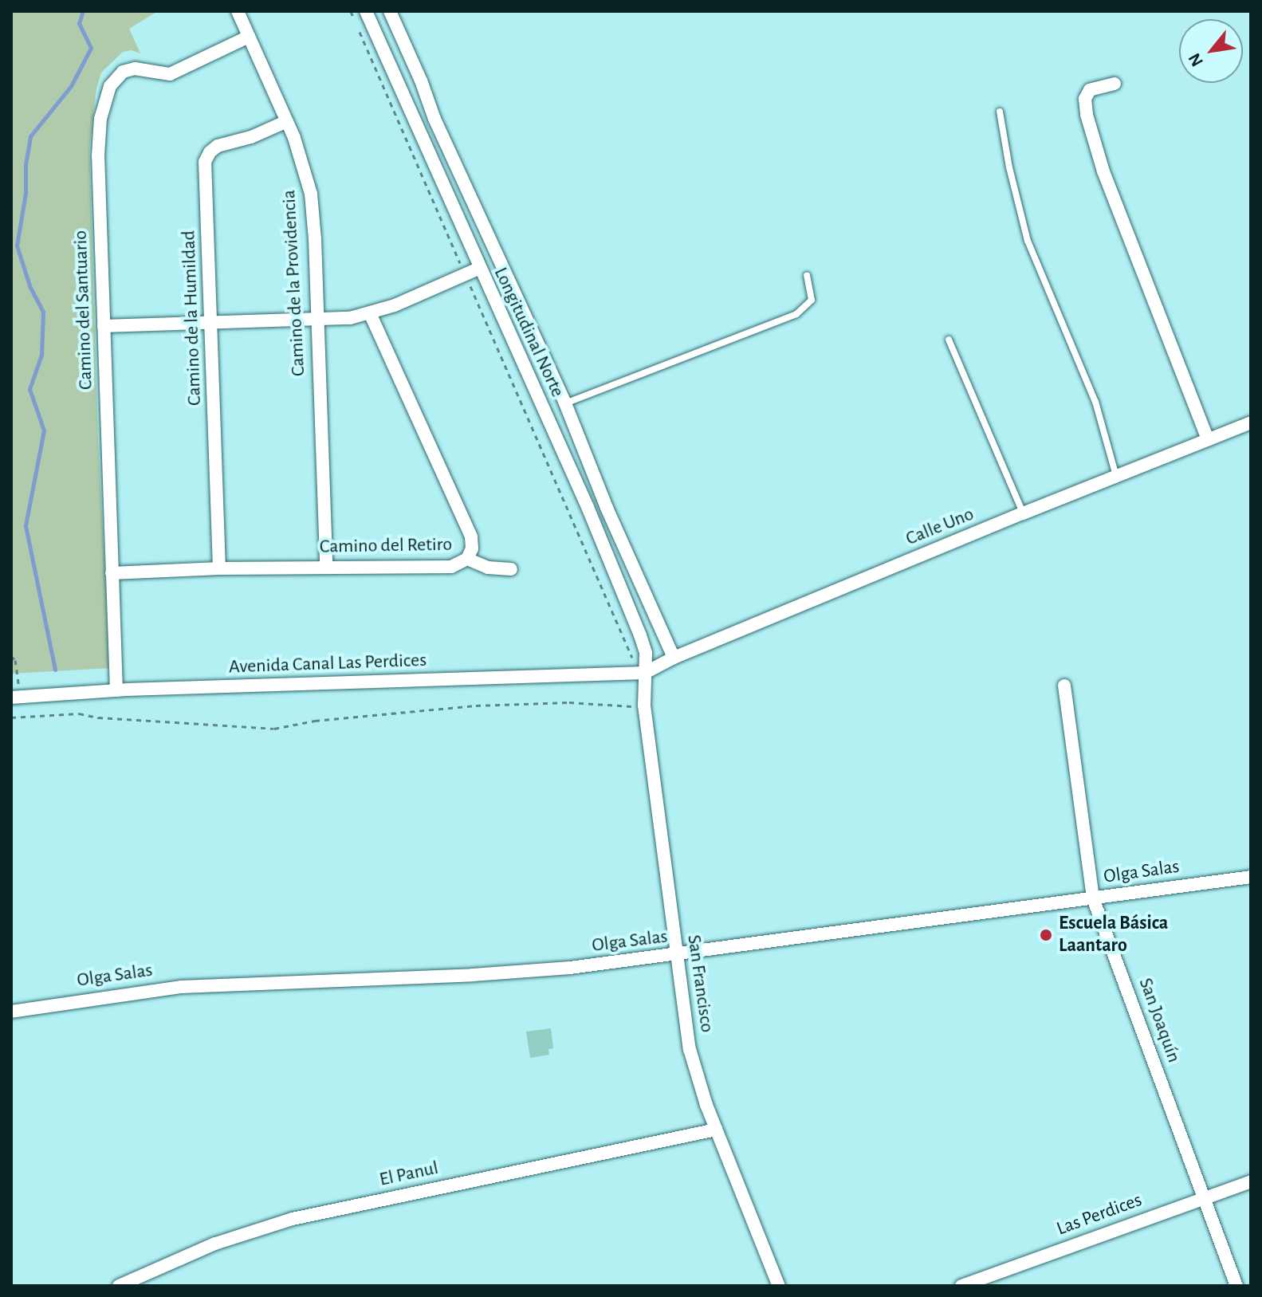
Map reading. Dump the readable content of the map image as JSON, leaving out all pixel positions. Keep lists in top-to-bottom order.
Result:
{
  "streets": {
    "street": [
      "Camino de la Providencia",
      "Camino del Santuario",
      "Camino de la Humildad",
      "Longitudinal Norte",
      "Calle Uno",
      "Camino del Retiro",
      "Avenida Canal Las Perdices",
      "Olga Salas",
      "San Francisco",
      "San Joaquín",
      "El Panul",
      "Las Perdices"
    ]
  },
  "crossings": [
    ["Camino de la Providencia", "Camino del Santuario"],
    ["Camino de la Providencia", "Camino de la Humildad"],
    ["Camino de la Providencia", "Camino del Retiro"],
    ["Camino del Santuario", "Camino del Retiro"],
    ["Camino del Santuario", "Avenida Canal Las Perdices"],
    ["Camino de la Humildad", "Camino del Retiro"],
    ["Longitudinal Norte", "Calle Uno"],
    ["Longitudinal Norte", "Avenida Canal Las Perdices"],
    ["Longitudinal Norte", "San Francisco"],
    ["Calle Uno", "Avenida Canal Las Perdices"],
    ["Calle Uno", "San Francisco"],
    ["Avenida Canal Las Perdices", "San Francisco"],
    ["Olga Salas", "San Francisco"],
    ["Olga Salas", "San Joaquín"],
    ["San Francisco", "El Panul"],
    ["San Joaquín", "Las Perdices"]
  ],
  "places": ["Escuela Básica Laantaro"],
  "north": "bottom left"
}
